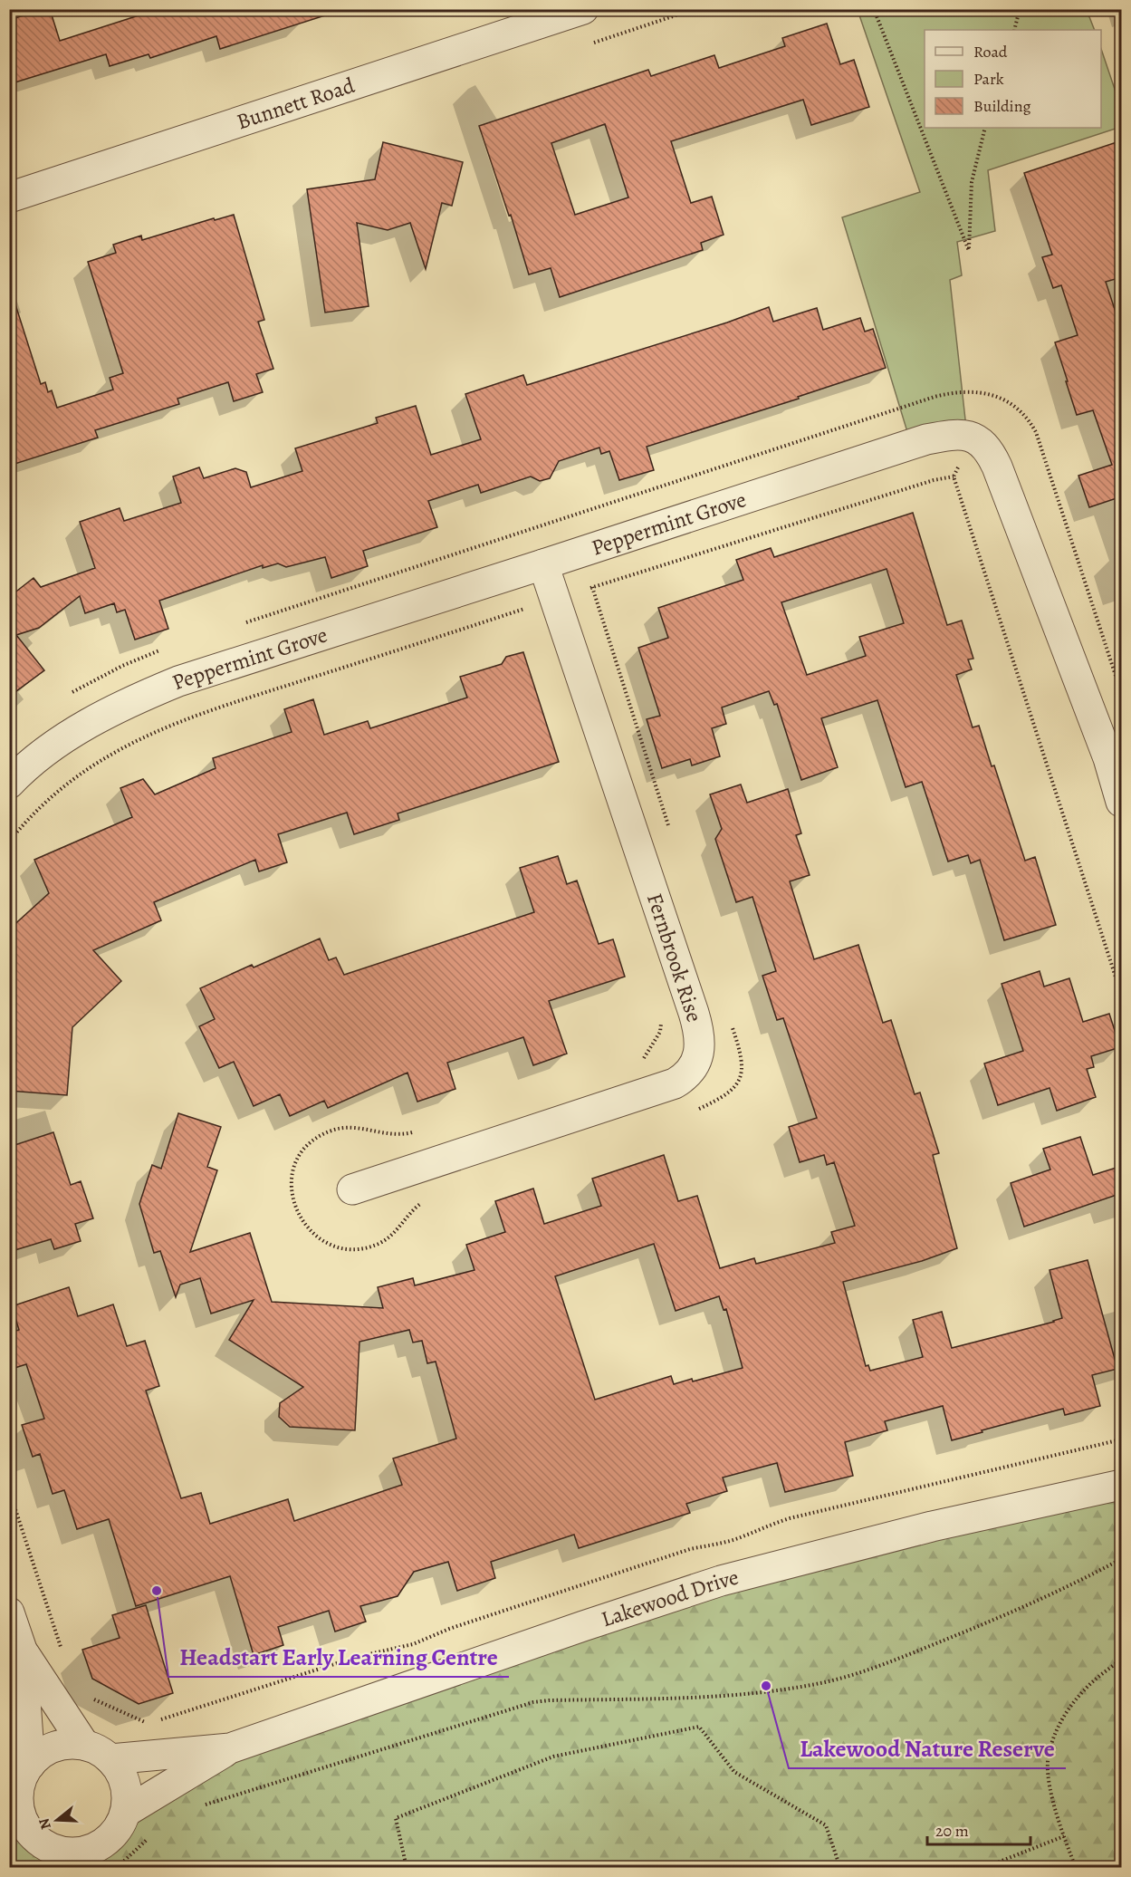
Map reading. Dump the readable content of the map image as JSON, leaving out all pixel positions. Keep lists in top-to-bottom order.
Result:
{
  "streets": {
    "street": [
      "Bunnett Road",
      "Peppermint Grove",
      "Fernbrook Rise",
      "Lakewood Drive"
    ]
  },
  "crossings": [
    ["Peppermint Grove", "Fernbrook Rise"]
  ],
  "places": ["Headstart Early Learning Centre", "Lakewood Nature Reserve"],
  "legend": ["Road", "Park", "Building"],
  "scale_bar": "20 m",
  "north": "left"
}
